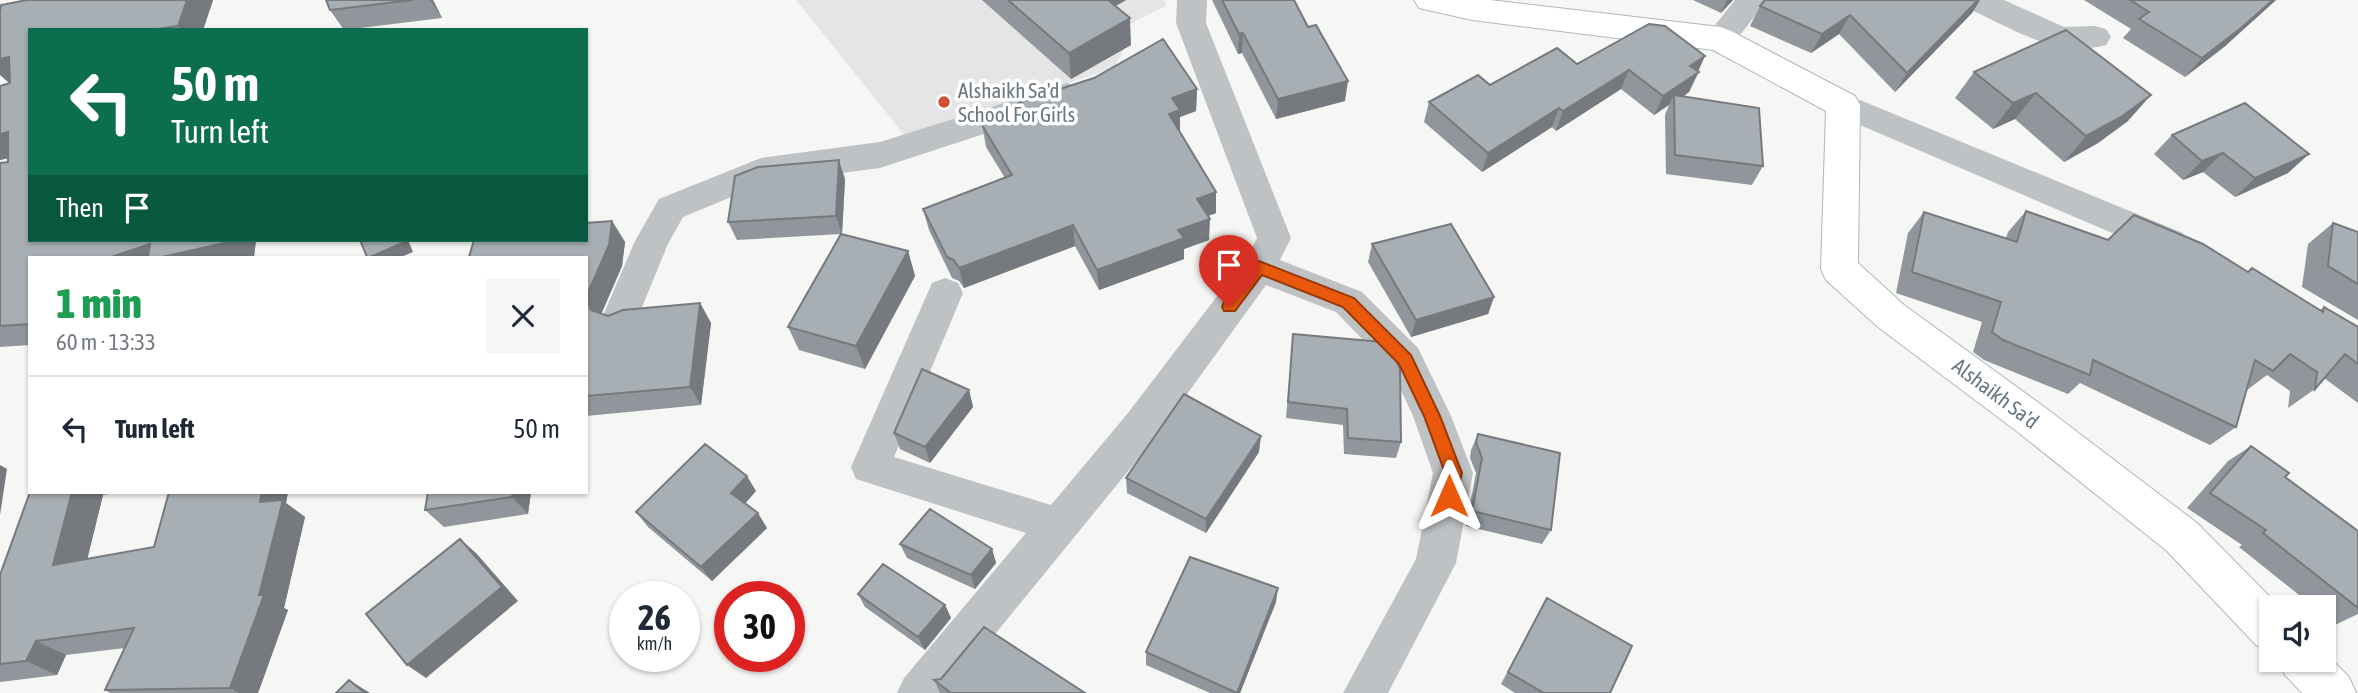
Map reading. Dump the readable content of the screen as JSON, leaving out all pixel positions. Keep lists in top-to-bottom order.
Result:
{
  "streets": {
    "street": ["Alshaikh Sa'd"]
  },
  "places": ["Alshaikh Sa'd School For Girls"],
  "page": {
    "turn": ["50 m", "Turn left"],
    "then": "Then",
    "heading": ["1 min", "60 m · 13:33"],
    "list": [
      {
        "name": "Turn left",
        "value": "50 m"
      }
    ],
    "speed": "26 km/h",
    "limit": "30"
  }
}
